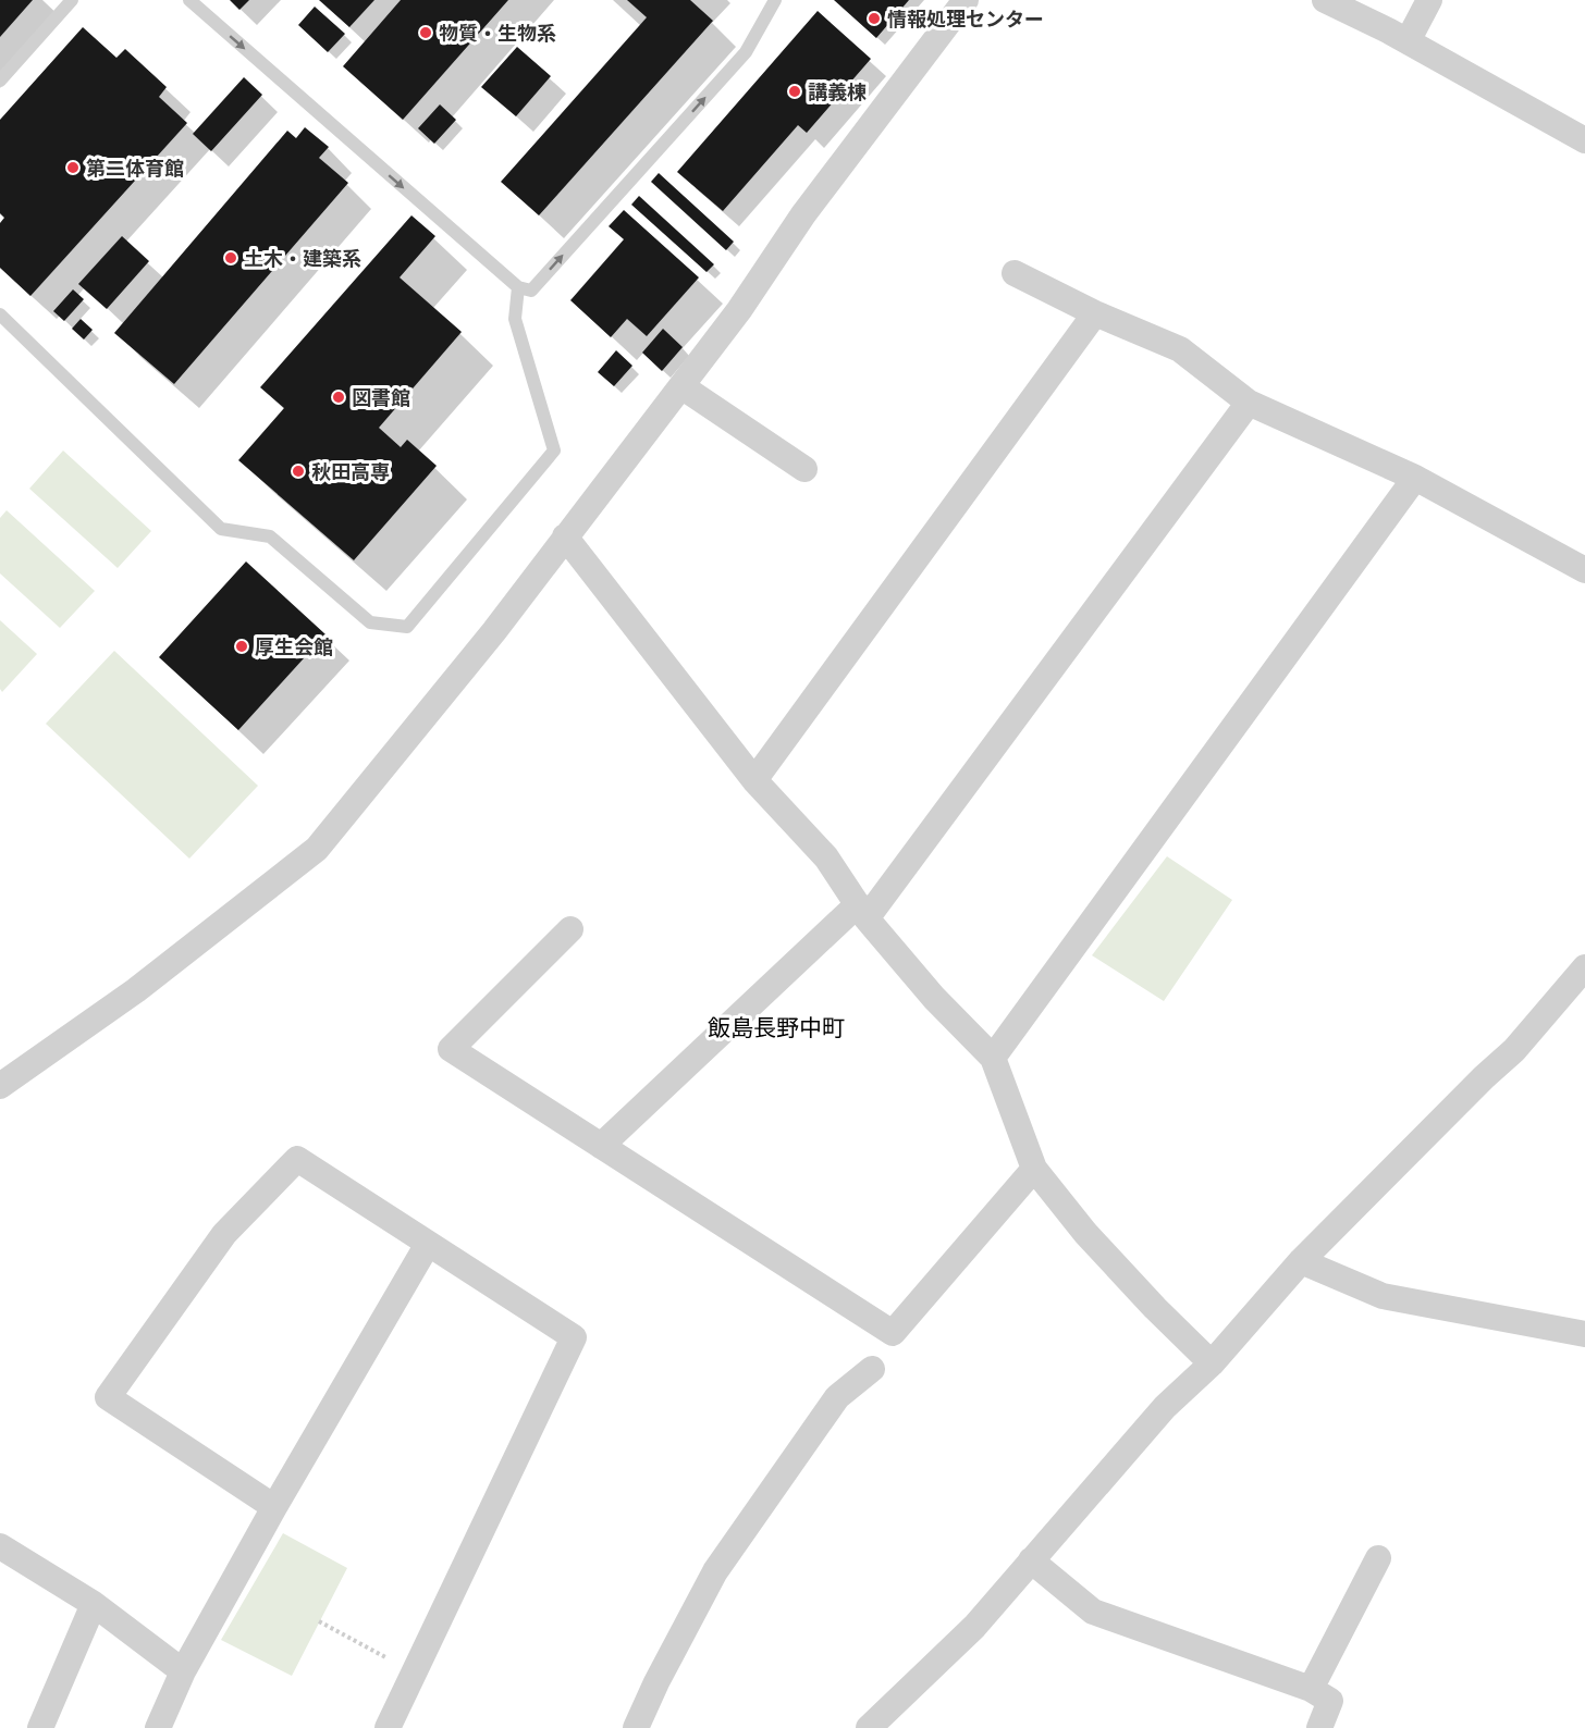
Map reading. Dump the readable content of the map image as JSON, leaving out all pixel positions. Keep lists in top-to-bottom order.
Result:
{
  "districts": ["飯島長野中町"],
  "places": [
    "情報処理センター",
    "物質・生物系",
    "講義棟",
    "第二体育館",
    "土木・建築系",
    "図書館",
    "秋田高専",
    "厚生会館"
  ]
}
